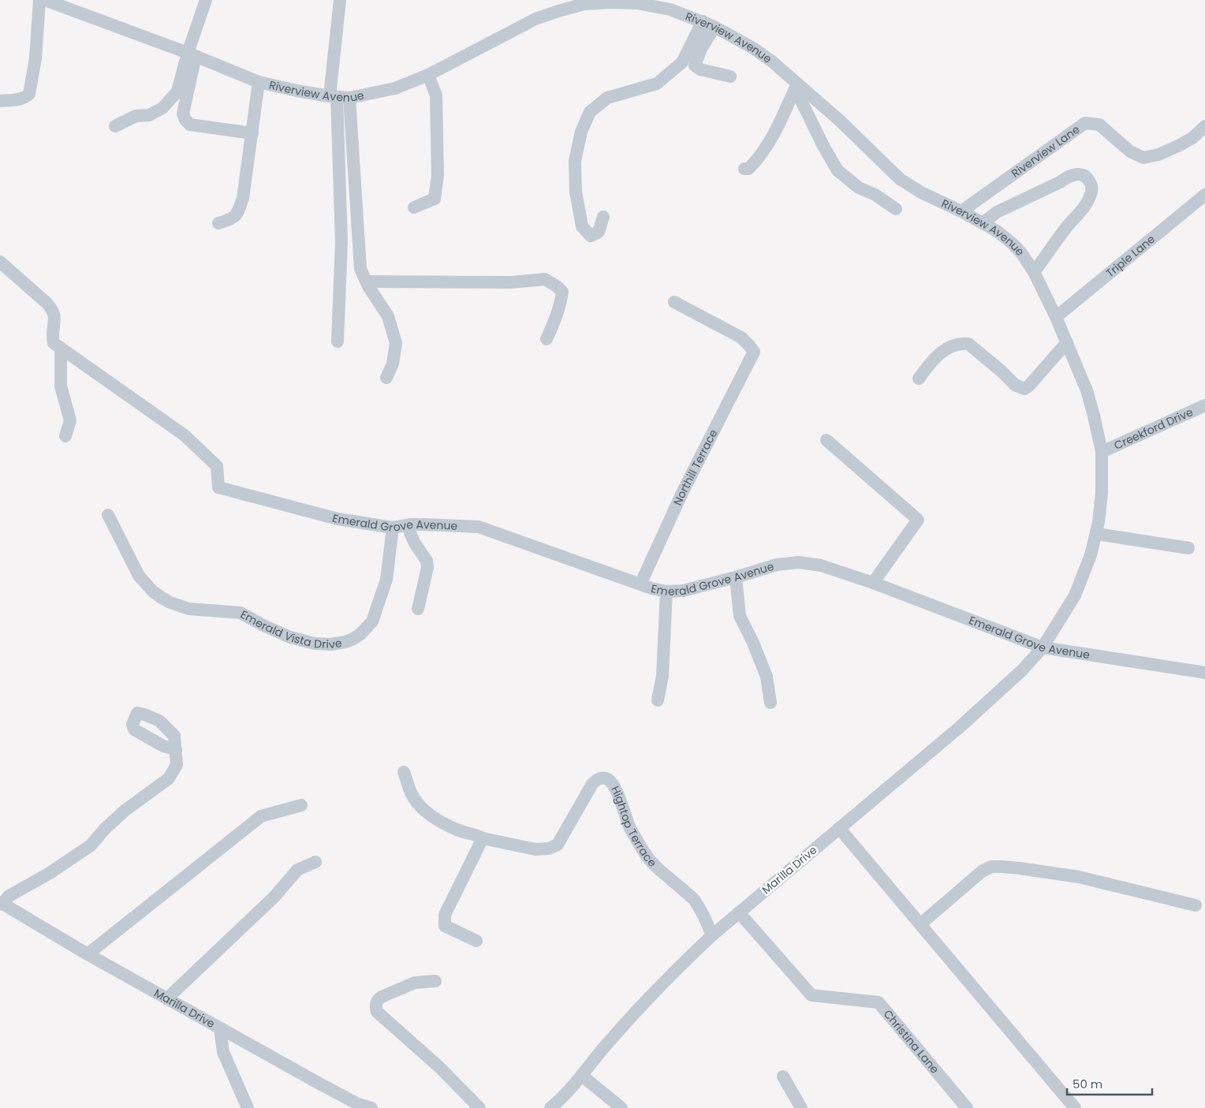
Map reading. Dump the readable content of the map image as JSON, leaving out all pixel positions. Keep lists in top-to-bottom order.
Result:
{
  "streets": {
    "street": [
      "Riverview Avenue",
      "Riverview Lane",
      "Triple Lane",
      "Creekford Drive",
      "Northill Terrace",
      "Emerald Grove Avenue",
      "Emerald Vista Drive",
      "Hightop Terrace",
      "Marilla Drive",
      "Christina Lane"
    ]
  },
  "crossings": [
    ["Riverview Avenue", "Riverview Lane"],
    ["Riverview Avenue", "Triple Lane"],
    ["Riverview Avenue", "Creekford Drive"],
    ["Riverview Avenue", "Emerald Grove Avenue"],
    ["Riverview Avenue", "Marilla Drive"],
    ["Northill Terrace", "Emerald Grove Avenue"],
    ["Emerald Grove Avenue", "Emerald Vista Drive"],
    ["Emerald Grove Avenue", "Marilla Drive"],
    ["Hightop Terrace", "Marilla Drive"],
    ["Marilla Drive", "Christina Lane"]
  ],
  "scale_bar": "50 m"
}
